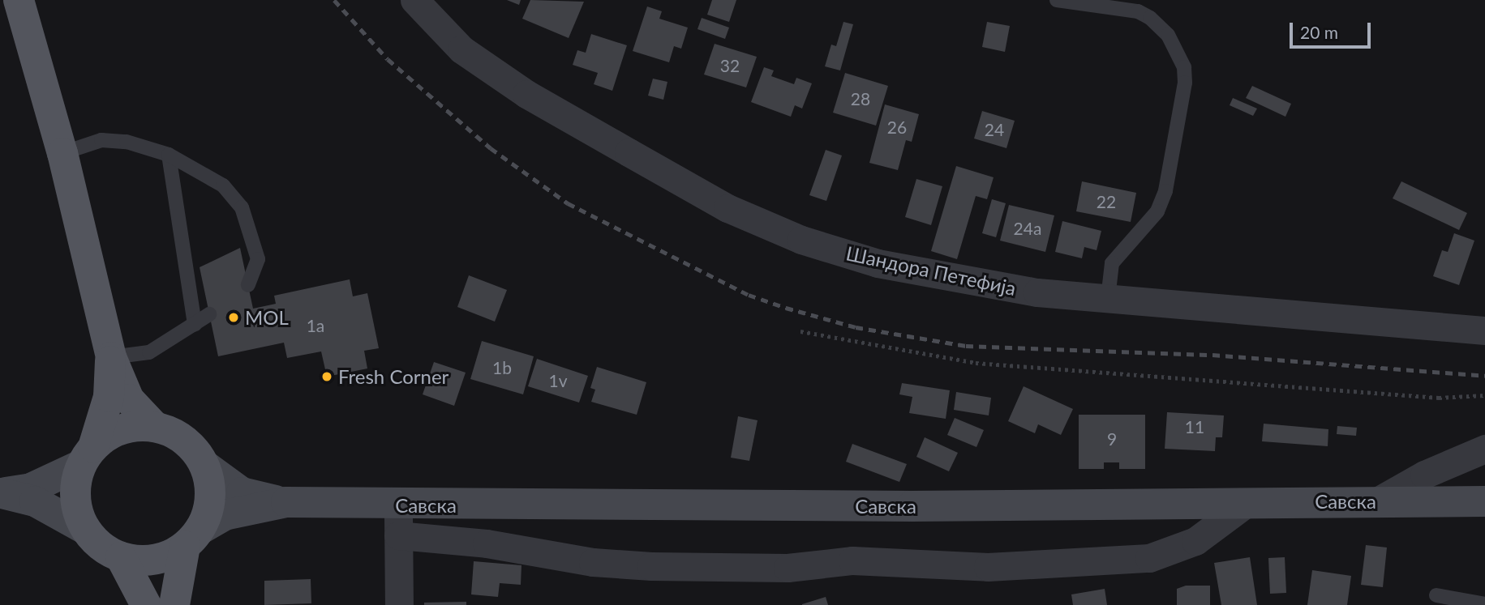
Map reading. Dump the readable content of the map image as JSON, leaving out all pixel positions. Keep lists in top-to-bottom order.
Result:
{
  "streets": {
    "main road": ["Савска"],
    "street": ["Шандора Петефија"]
  },
  "places": ["MOL", "Fresh Corner"],
  "house_numbers": [
    "32",
    "28",
    "26",
    "24",
    "22",
    "24a",
    "1a",
    "1b",
    "1v",
    "11",
    "9"
  ],
  "scale_bar": "20 m"
}
